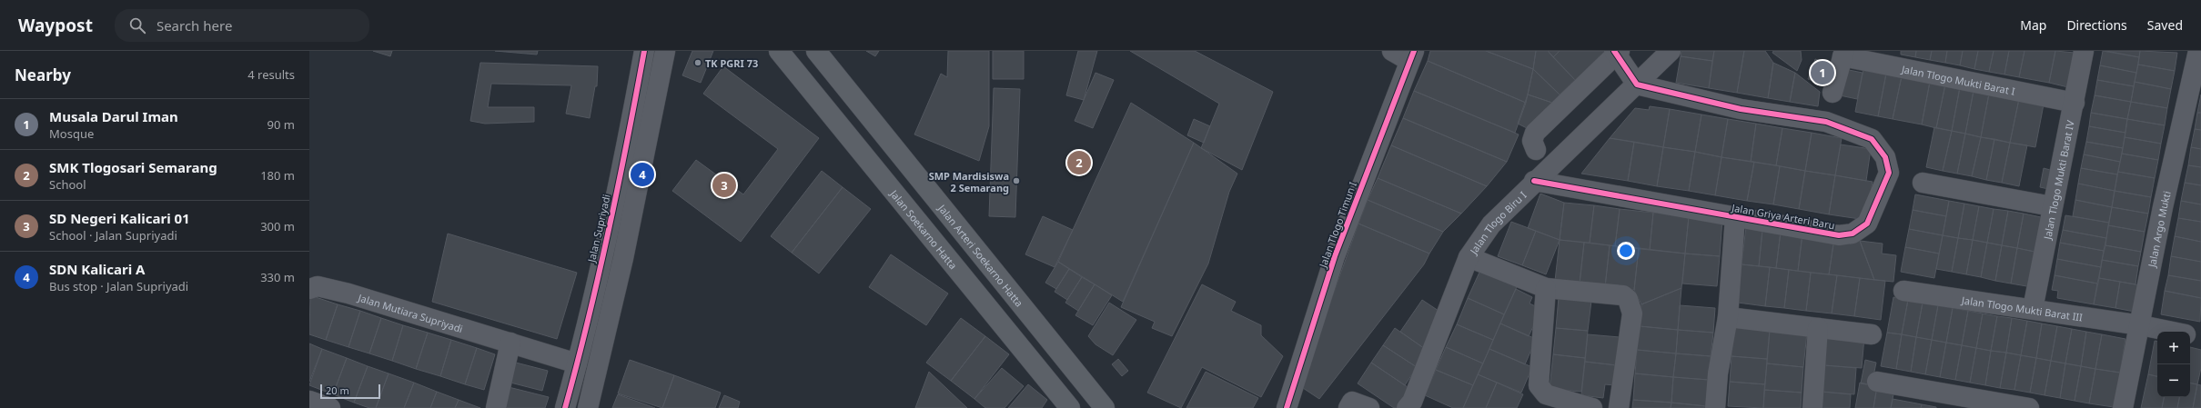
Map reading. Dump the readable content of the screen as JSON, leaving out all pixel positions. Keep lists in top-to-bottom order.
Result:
{
  "streets": {
    "main road": ["Jalan Soekarno Hatta", "Jalan Arteri Soekarno Hatta"],
    "street": [
      "Jalan Tlogo Mukti Barat I",
      "Jalan Tlogo Mukti Barat IV",
      "Jalan Griya Arteri Baru",
      "Jalan Tlogo Biru I",
      "Jalan Tlogo Timun I",
      "Jalan Supriyadi",
      "Jalan Argo Mukti",
      "Jalan Tlogo Mukti Barat III",
      "Jalan Mutiara Supriyadi"
    ]
  },
  "crossings": [
    ["Jalan Tlogo Mukti Barat I", "Jalan Tlogo Mukti Barat IV"],
    ["Jalan Tlogo Mukti Barat IV", "Jalan Tlogo Mukti Barat III"],
    ["Jalan Griya Arteri Baru", "Jalan Tlogo Biru I"],
    ["Jalan Supriyadi", "Jalan Mutiara Supriyadi"],
    ["Jalan Argo Mukti", "Jalan Tlogo Mukti Barat III"]
  ],
  "places": ["TK PGRI 73", "SMP Mardisiswa 2 Semarang"],
  "scale_bar": "20 m",
  "page": {
    "header": "Waypost",
    "search": "Search here",
    "nav": ["Map", "Directions", "Saved"],
    "heading": ["Nearby", "4 results"],
    "pins": [
      "1",
      "2",
      "4",
      "3"
    ],
    "list": [
      {
        "mark": "1",
        "name": "Musala Darul Iman",
        "note": "Mosque",
        "value": "90 m"
      },
      {
        "mark": "2",
        "name": "SMK Tlogosari Semarang",
        "note": "School",
        "value": "180 m"
      },
      {
        "mark": "3",
        "name": "SD Negeri Kalicari 01",
        "note": "School · Jalan Supriyadi",
        "value": "300 m"
      },
      {
        "mark": "4",
        "name": "SDN Kalicari A",
        "note": "Bus stop · Jalan Supriyadi",
        "value": "330 m"
      }
    ],
    "map_buttons": ["+", "−"],
    "scale": "20 m"
  }
}
